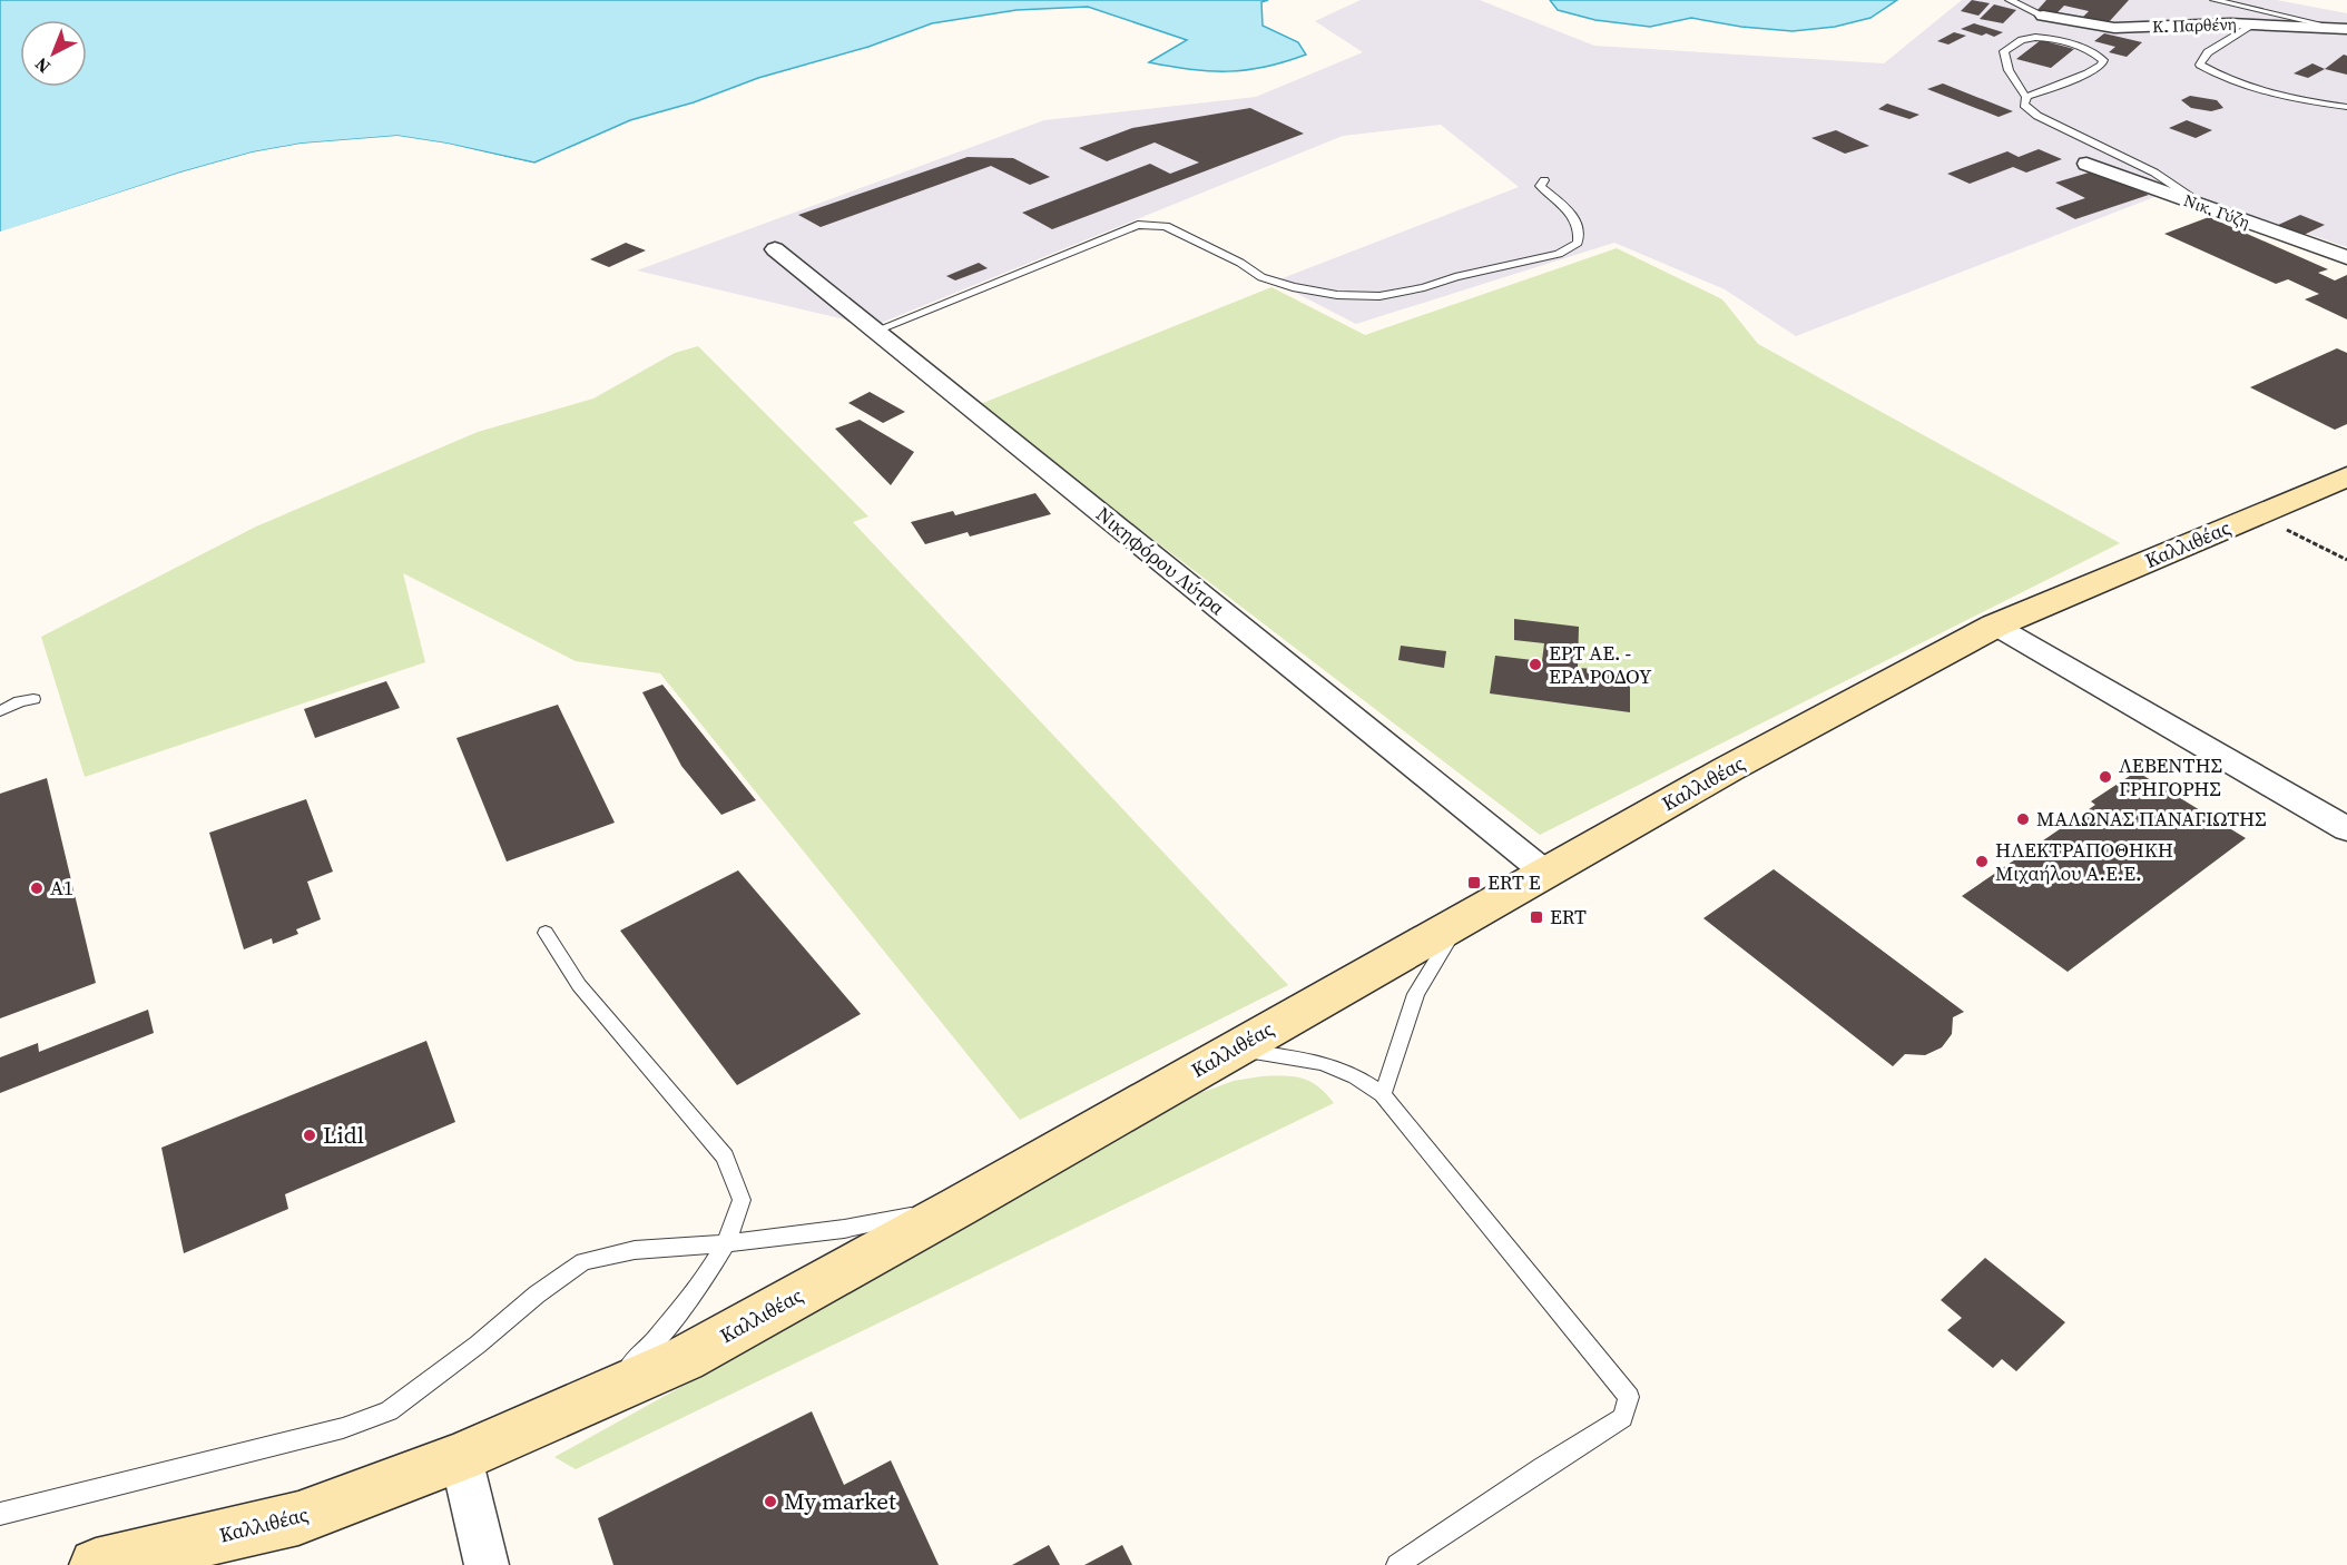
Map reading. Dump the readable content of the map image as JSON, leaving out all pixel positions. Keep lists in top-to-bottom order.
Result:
{
  "streets": {
    "main road": ["Καλλιθέας"],
    "street": ["Κ. Παρθένη", "Νικ. Γύζη", "Νικηφόρου Λύτρα"]
  },
  "crossings": [
    ["Καλλιθέας", "Νικηφόρου Λύτρα"]
  ],
  "places": {
    "other": [
      "ΕΡΤ ΑΕ. - ΕΡΑ ΡΟΔΟΥ",
      "ΛΕΒΕΝΤΗΣ ΓΡΗΓΟΡΗΣ",
      "ΜΑΛΩΝΑΣ ΠΑΝΑΓΙΩΤΗΣ",
      "ΗΛΕΚΤΡΑΠΟΘΗΚΗ Μιχαήλου Α.Ε.Ε.",
      "A1",
      "Lidl",
      "My market"
    ],
    "transit": ["ERT E", "ERT"]
  },
  "north": "bottom left"
}
